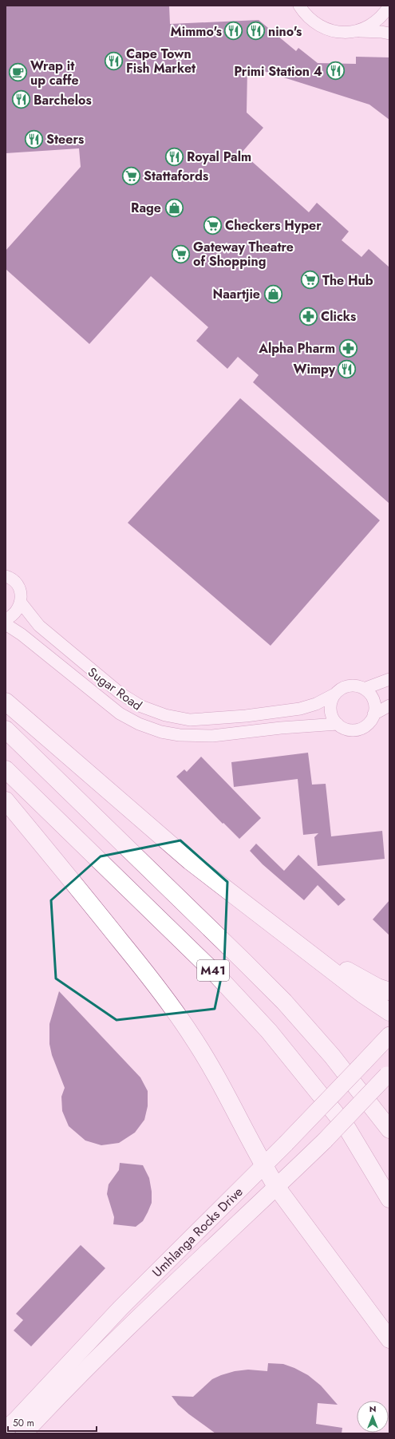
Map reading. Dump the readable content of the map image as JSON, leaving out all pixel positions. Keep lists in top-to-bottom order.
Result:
{
  "streets": {
    "highway": ["M41"],
    "main road": ["Umhlanga Rocks Drive"],
    "street": ["Sugar Road"]
  },
  "places": {
    "restaurant": [
      "Mimmo's",
      "nino's",
      "Cape Town Fish Market",
      "Primi Station 4",
      "Barchelos",
      "Steers",
      "Royal Palm",
      "Wimpy"
    ],
    "cafe": ["Wrap it up caffe"],
    "supermarket": [
      "Stattafords",
      "Checkers Hyper",
      "Gateway Theatre of Shopping",
      "The Hub"
    ],
    "shop": ["Rage", "Naartjie"],
    "pharmacy": ["Clicks", "Alpha Pharm"]
  },
  "scale_bar": "50 m",
  "north": "top"
}
